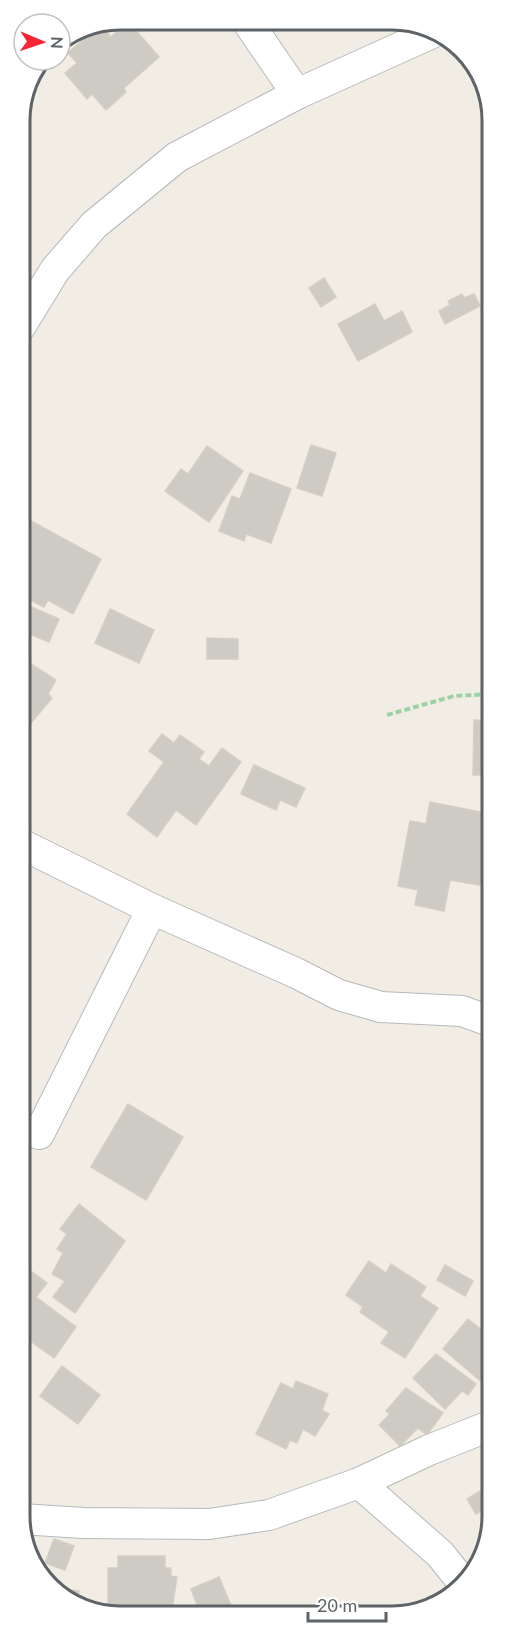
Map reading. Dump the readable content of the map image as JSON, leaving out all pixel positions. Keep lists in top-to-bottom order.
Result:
{
  "scale_bar": "20 m",
  "north": "right"
}
